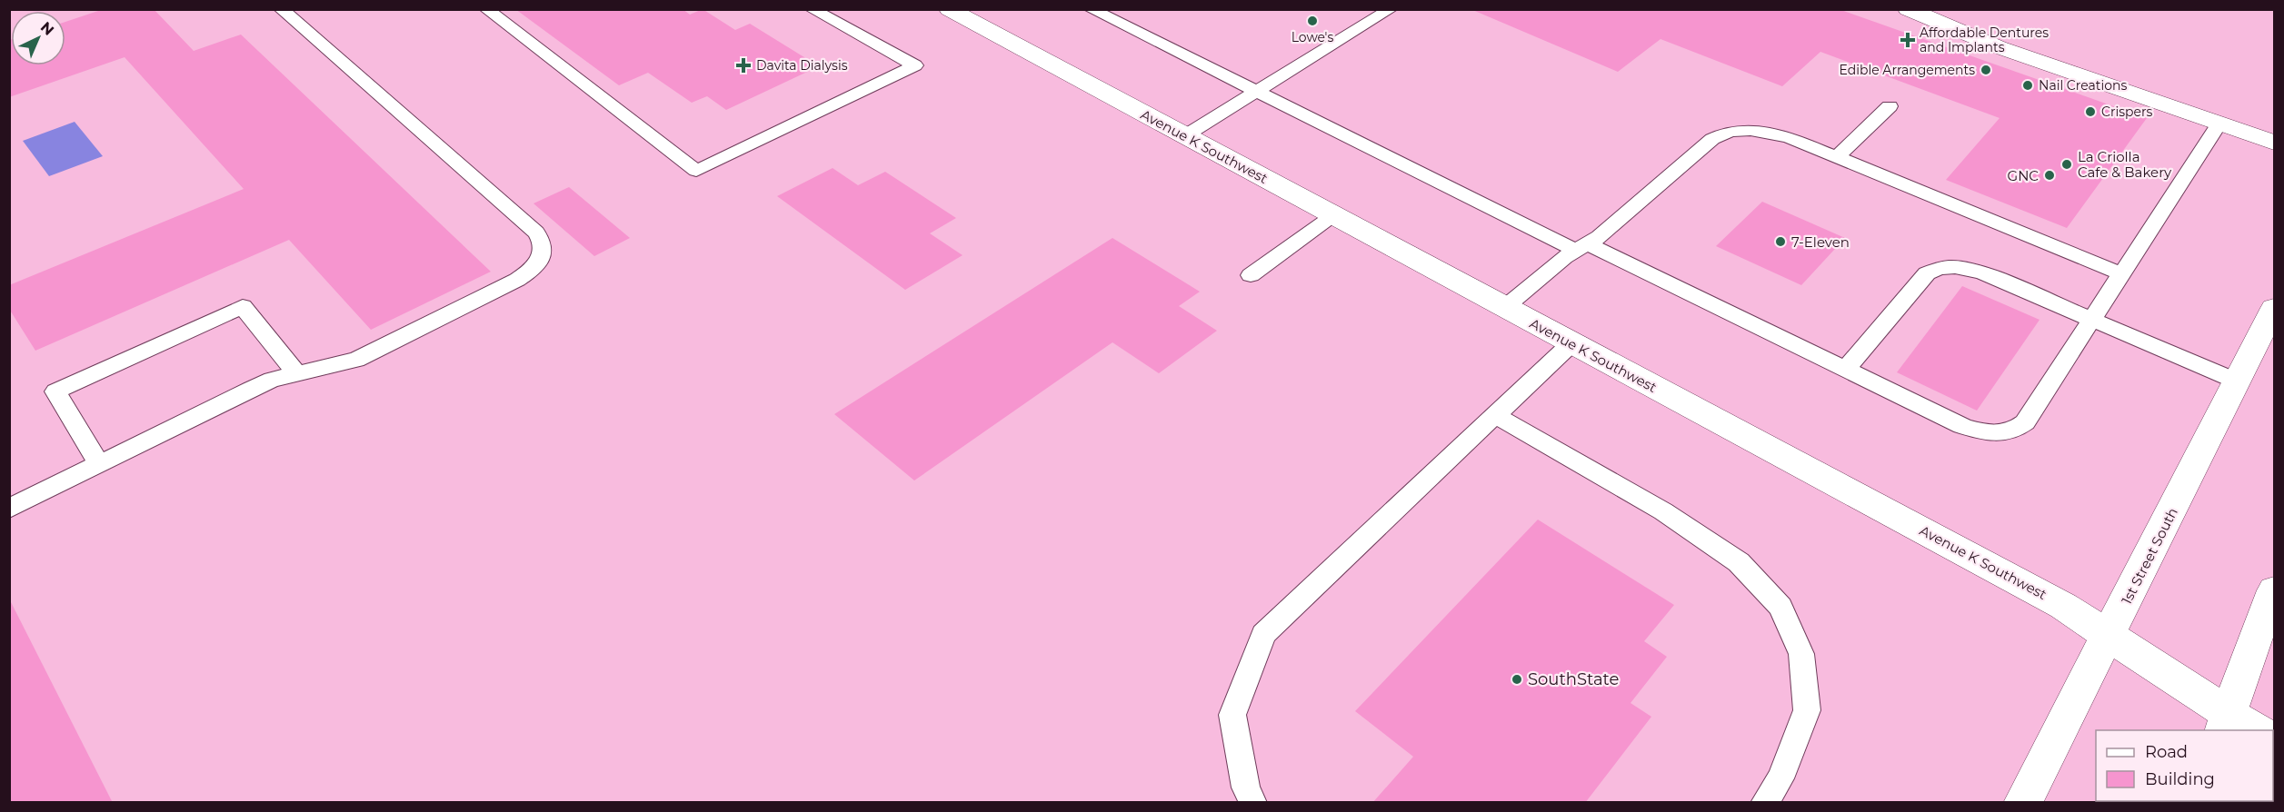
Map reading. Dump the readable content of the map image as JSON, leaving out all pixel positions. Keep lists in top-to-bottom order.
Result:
{
  "streets": {
    "street": ["Avenue K Southwest", "1st Street South"]
  },
  "crossings": [
    ["Avenue K Southwest", "1st Street South"]
  ],
  "places": {
    "other": [
      "Lowe's",
      "Edible Arrangements",
      "Nail Creations",
      "Crispers",
      "La Criolla Cafe & Bakery",
      "GNC",
      "7-Eleven",
      "SouthState"
    ],
    "health": ["Affordable Dentures and Implants", "Davita Dialysis"]
  },
  "legend": ["Road", "Building"],
  "north": "top right"
}
